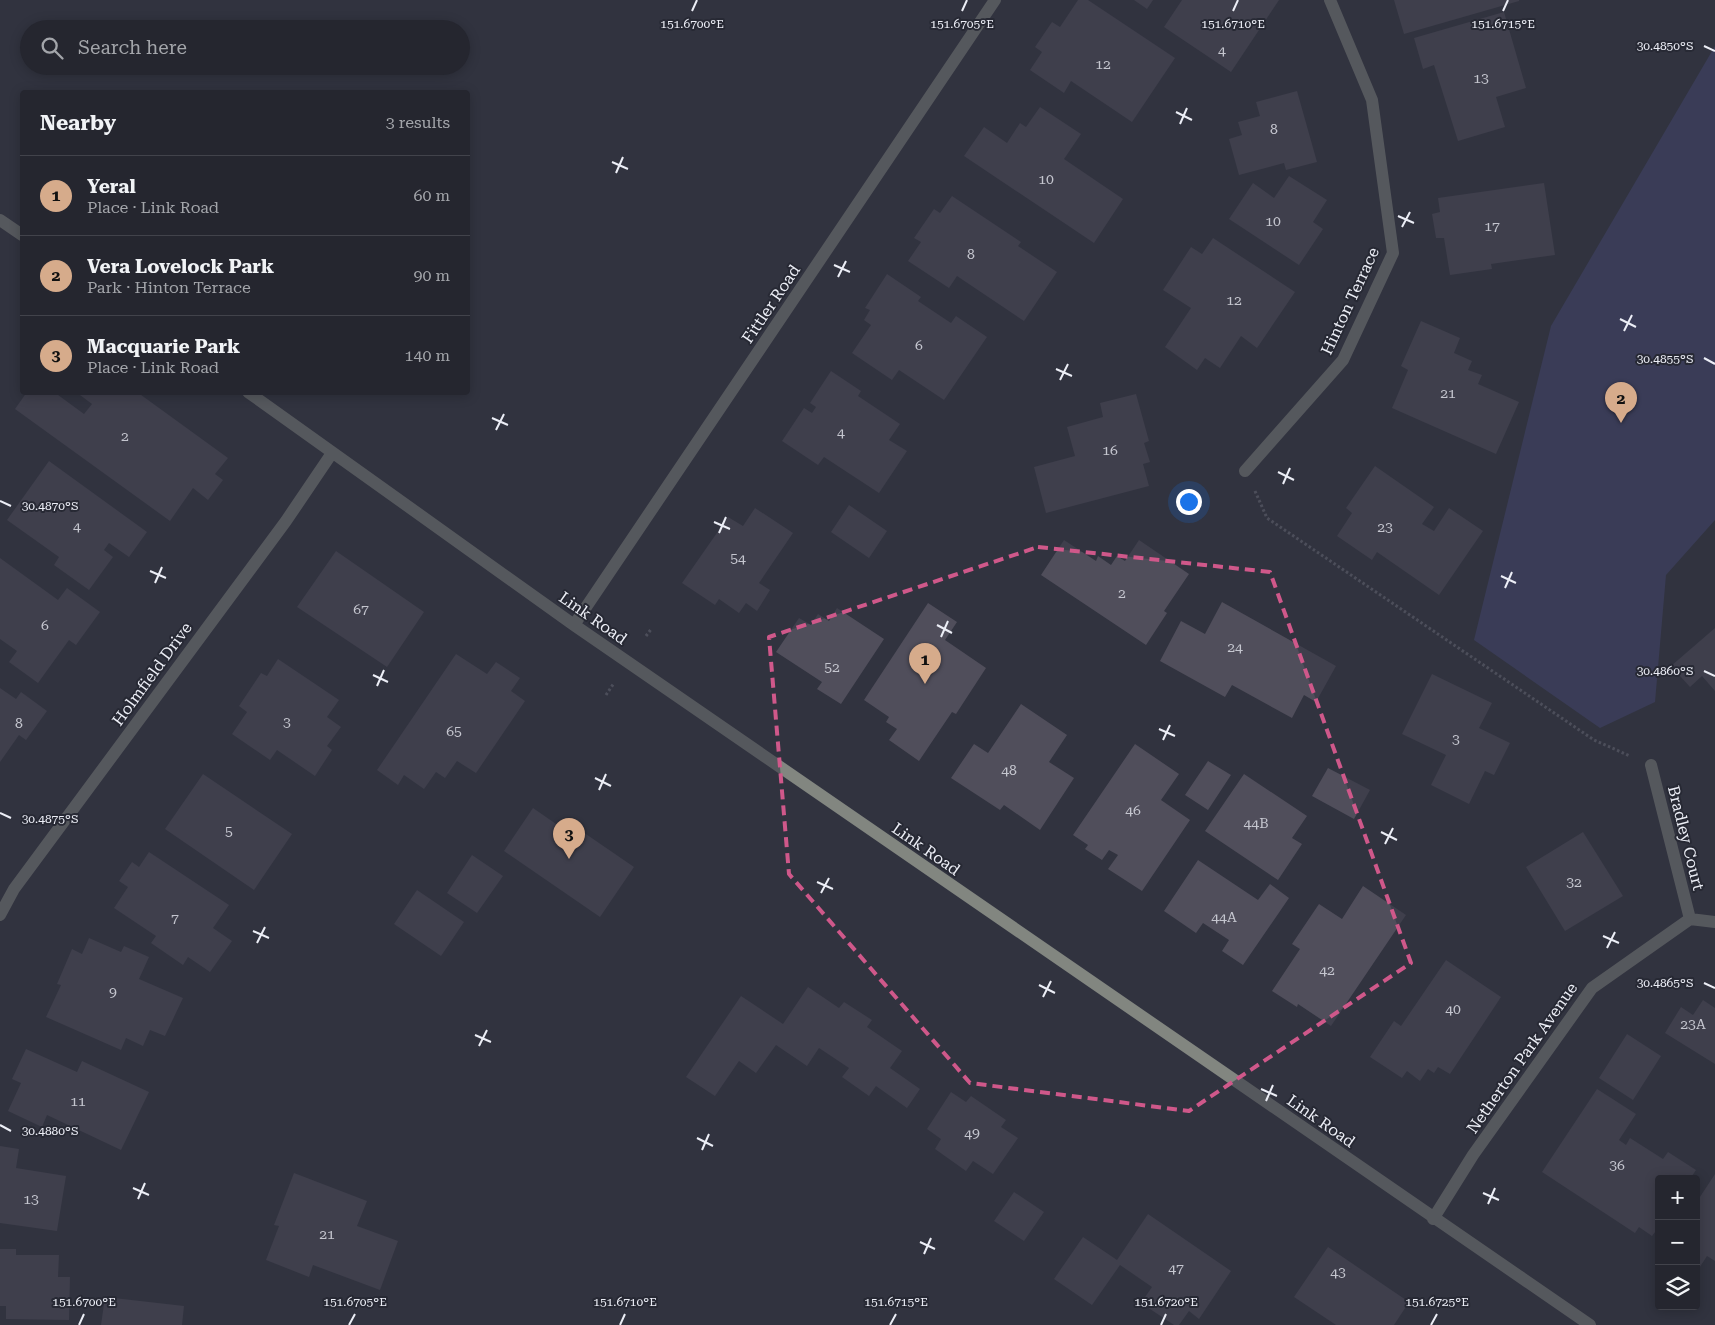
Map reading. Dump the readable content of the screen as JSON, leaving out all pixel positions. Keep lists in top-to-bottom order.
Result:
{
  "streets": {
    "street": [
      "Hinton Terrace",
      "Fittler Road",
      "Link Road",
      "Holmfield Drive",
      "Bradley Court",
      "Netherton Park Avenue"
    ]
  },
  "crossings": [
    ["Fittler Road", "Link Road"],
    ["Link Road", "Holmfield Drive"],
    ["Link Road", "Netherton Park Avenue"],
    ["Bradley Court", "Netherton Park Avenue"]
  ],
  "house_numbers": [
    "4",
    "12",
    "13",
    "8",
    "10",
    "10",
    "17",
    "8",
    "12",
    "6",
    "21",
    "4",
    "2",
    "16",
    "4",
    "23",
    "54",
    "2",
    "67",
    "6",
    "24",
    "52",
    "3",
    "8",
    "65",
    "3",
    "48",
    "46",
    "44B",
    "5",
    "32",
    "44A",
    "7",
    "42",
    "9",
    "40",
    "23A",
    "11",
    "49",
    "36",
    "13",
    "21",
    "47",
    "43"
  ],
  "page": {
    "search": "Search here",
    "heading": ["Nearby", "3 results"],
    "list": [
      {
        "mark": "1",
        "name": "Yeral",
        "note": "Place · Link Road",
        "value": "60 m"
      },
      {
        "mark": "2",
        "name": "Vera Lovelock Park",
        "note": "Park · Hinton Terrace",
        "value": "90 m"
      },
      {
        "mark": "3",
        "name": "Macquarie Park",
        "note": "Place · Link Road",
        "value": "140 m"
      }
    ],
    "pins": ["2", "1", "3"],
    "map_buttons": ["+", "−"]
  },
  "coordinates": [
    "151.6700°E",
    "151.6705°E",
    "151.6710°E",
    "151.6715°E",
    "30.4850°S",
    "30.4855°S",
    "30.4870°S",
    "30.4860°S",
    "30.4875°S",
    "30.4865°S",
    "30.4880°S",
    "151.6720°E",
    "151.6725°E"
  ]
}
